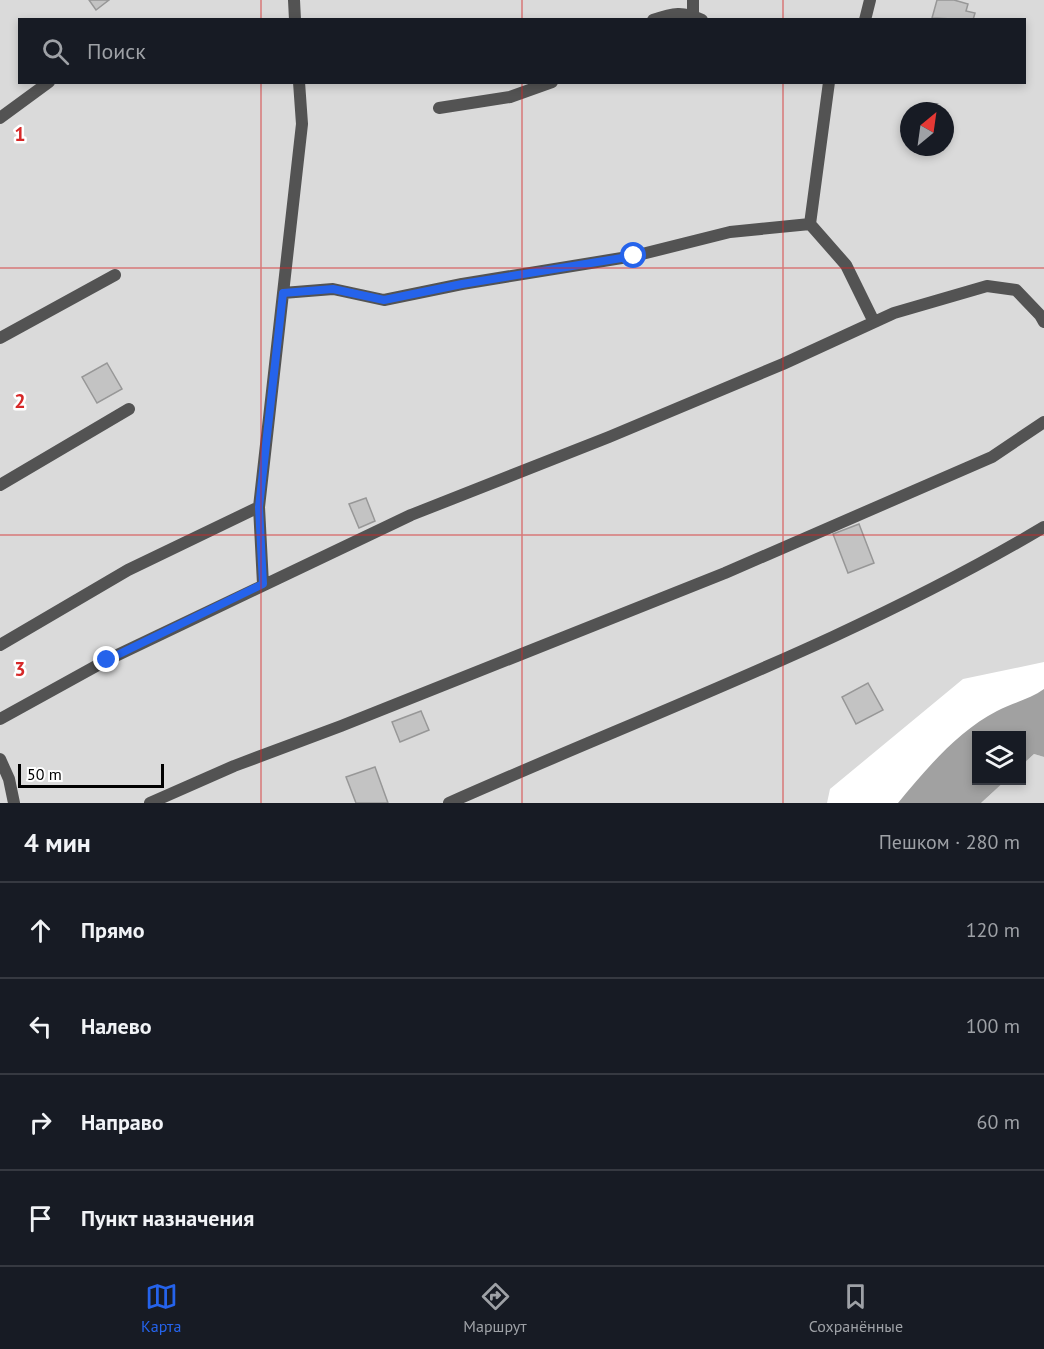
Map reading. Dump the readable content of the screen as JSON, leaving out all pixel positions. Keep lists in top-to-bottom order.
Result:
{
  "scale_bar": "50 m",
  "north": "top right",
  "page": {
    "search": "Поиск",
    "scale": "50 m",
    "heading": ["4 мин", "Пешком · 280 m"],
    "list": [
      ["Прямо", "120 m"],
      ["Налево", "100 m"],
      ["Направо", "60 m"],
      "Пункт назначения"
    ],
    "nav": ["Карта", "Маршрут", "Сохранённые"]
  },
  "grid": {
    "rows": ["1", "2", "3"]
  }
}
